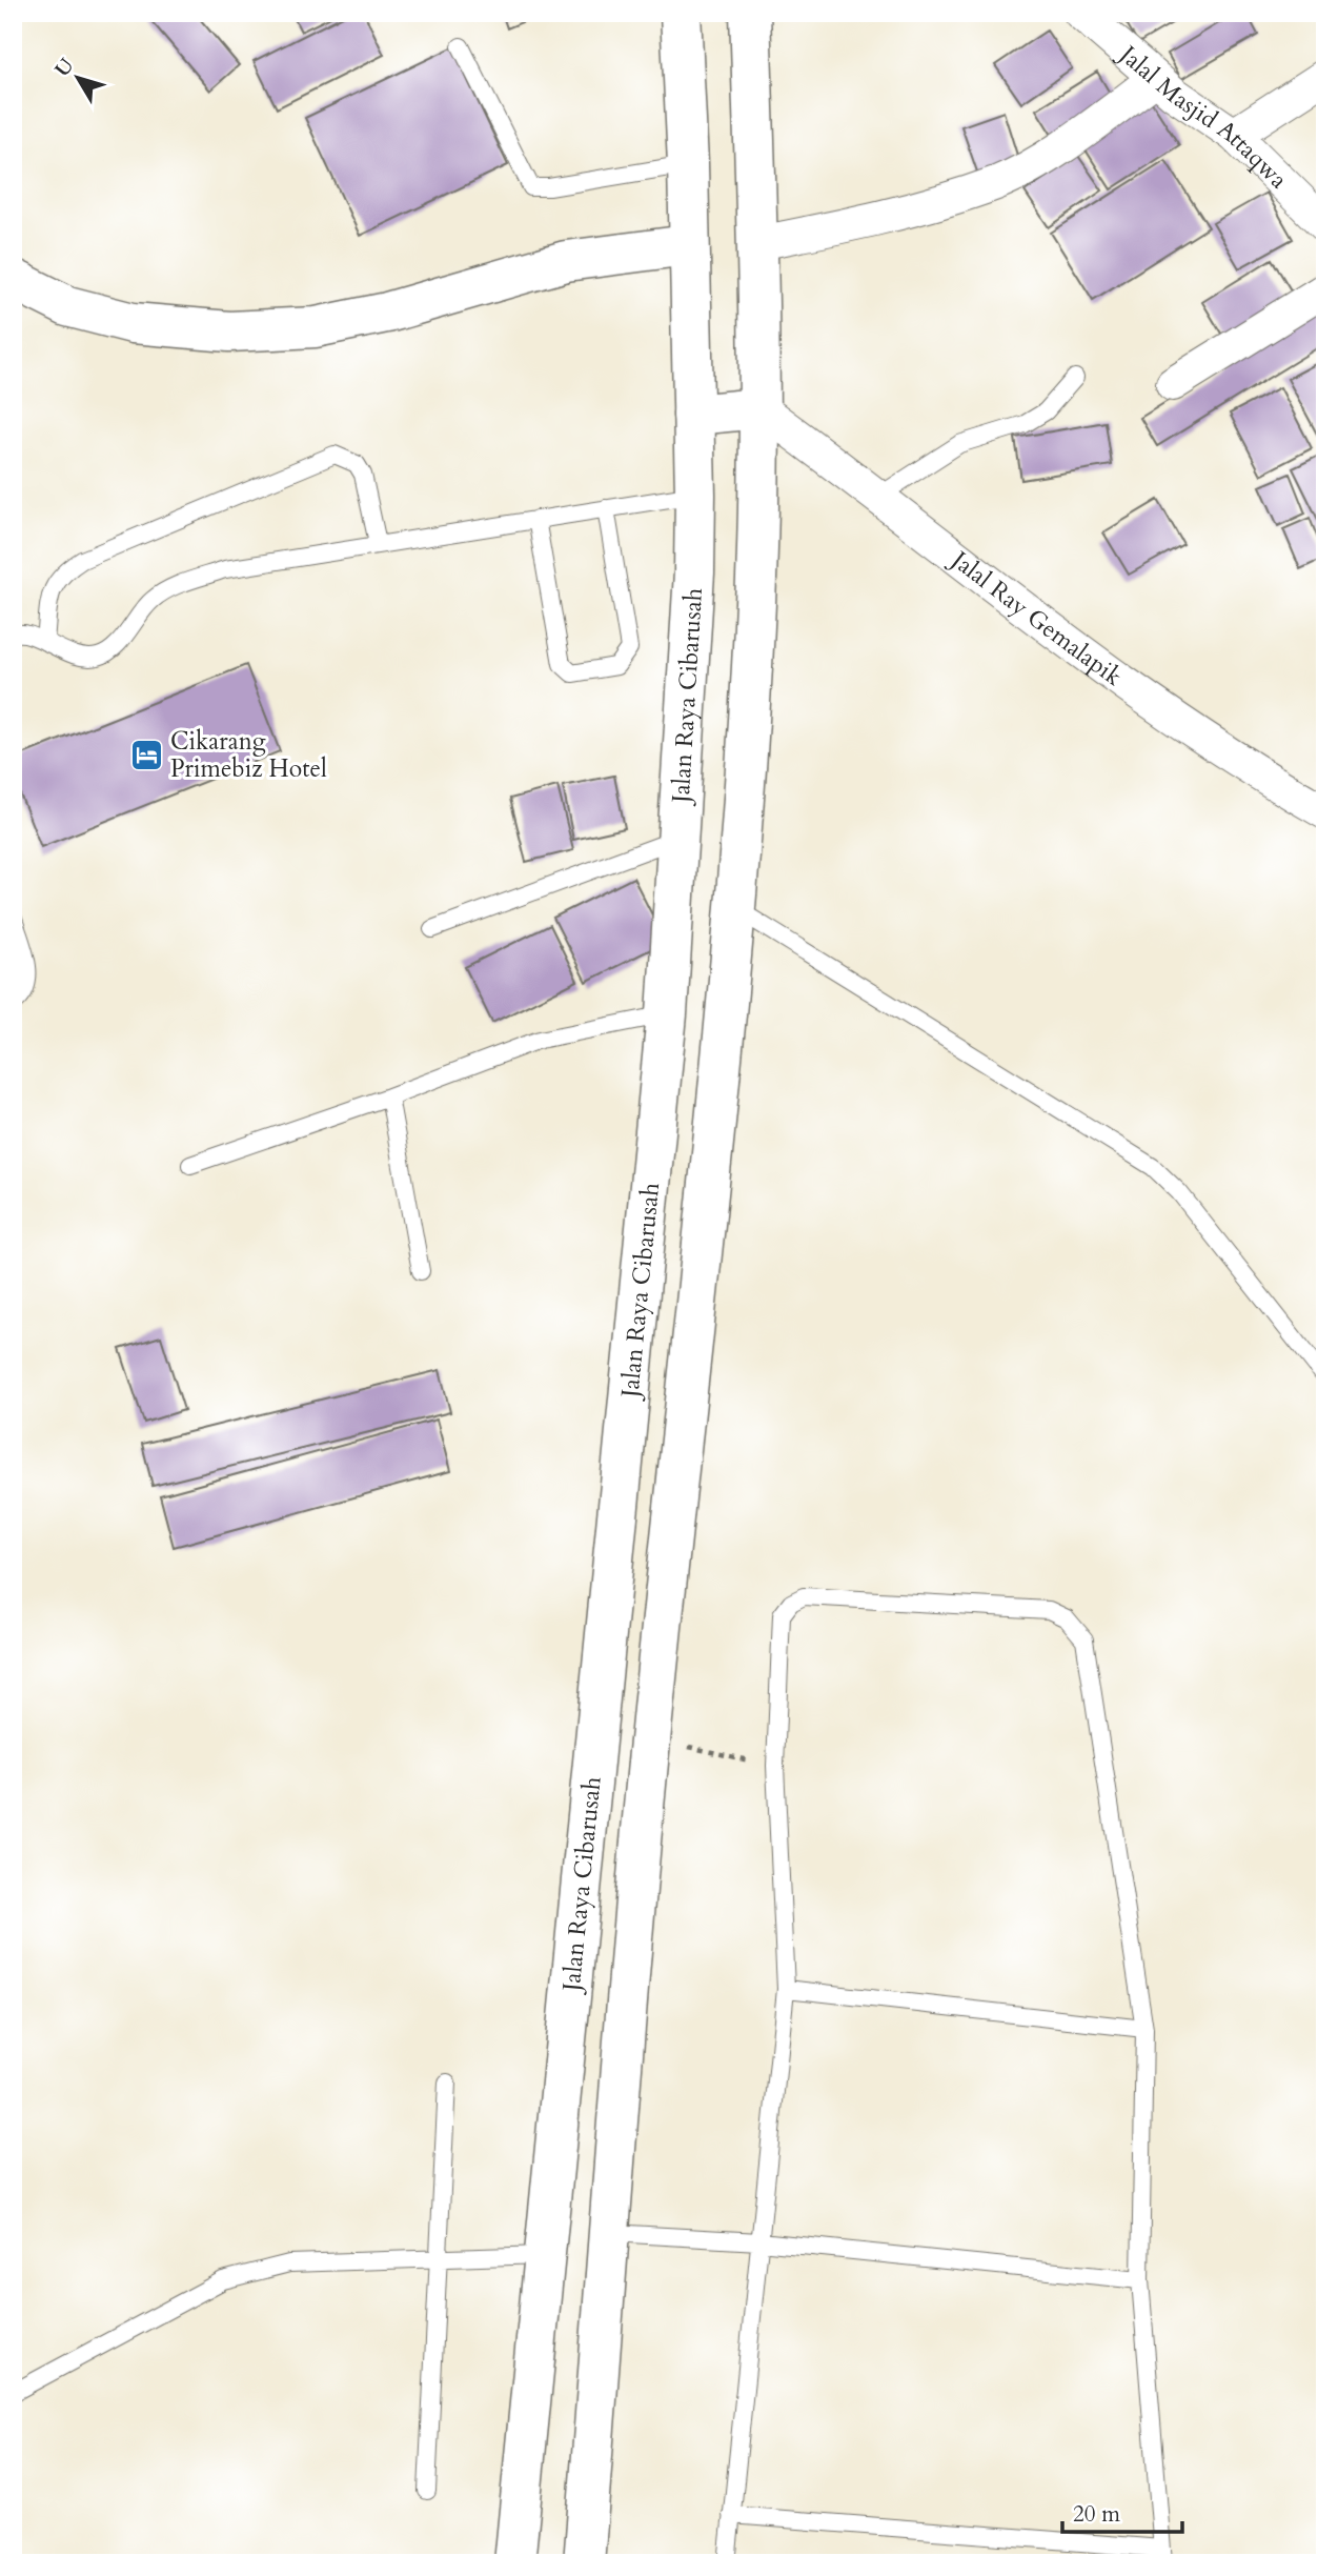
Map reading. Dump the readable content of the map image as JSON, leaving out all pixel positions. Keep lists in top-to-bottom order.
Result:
{
  "streets": {
    "main road": ["Jalan Raya Cibarusah"],
    "street": ["Jalal Masjid Attaqwa", "Jalal Ray Gemalapik"]
  },
  "places": {
    "hotel": ["Cikarang Primebiz Hotel"]
  },
  "scale_bar": "20 m",
  "north": "top left"
}
